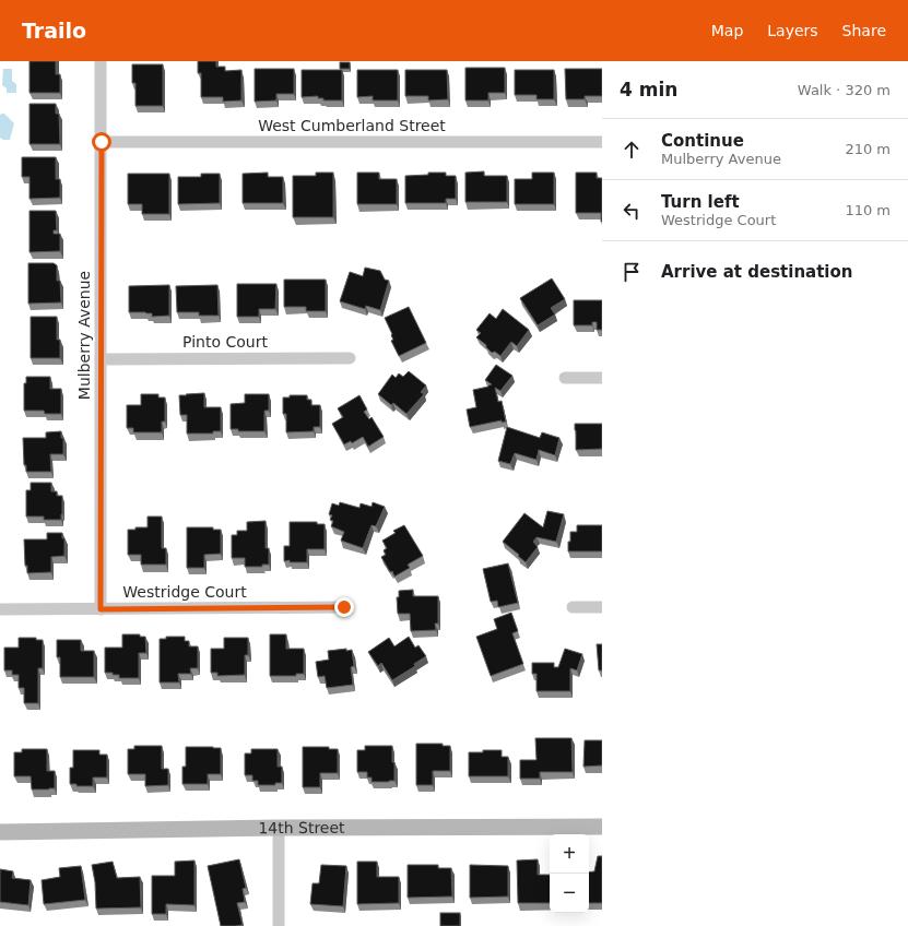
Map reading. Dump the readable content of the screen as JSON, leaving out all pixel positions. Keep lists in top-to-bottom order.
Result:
{
  "streets": {
    "street": [
      "West Cumberland Street",
      "Mulberry Avenue",
      "Pinto Court",
      "Westridge Court",
      "14th Street"
    ]
  },
  "crossings": [
    ["West Cumberland Street", "Mulberry Avenue"],
    ["Mulberry Avenue", "Pinto Court"],
    ["Mulberry Avenue", "Westridge Court"]
  ],
  "page": {
    "header": "Trailo",
    "nav": ["Map", "Layers", "Share"],
    "heading": ["4 min", "Walk · 320 m"],
    "list": [
      ["Continue", "Mulberry Avenue", "210 m"],
      ["Turn left", "Westridge Court", "110 m"],
      "Arrive at destination"
    ],
    "map_buttons": ["+", "−"]
  }
}
